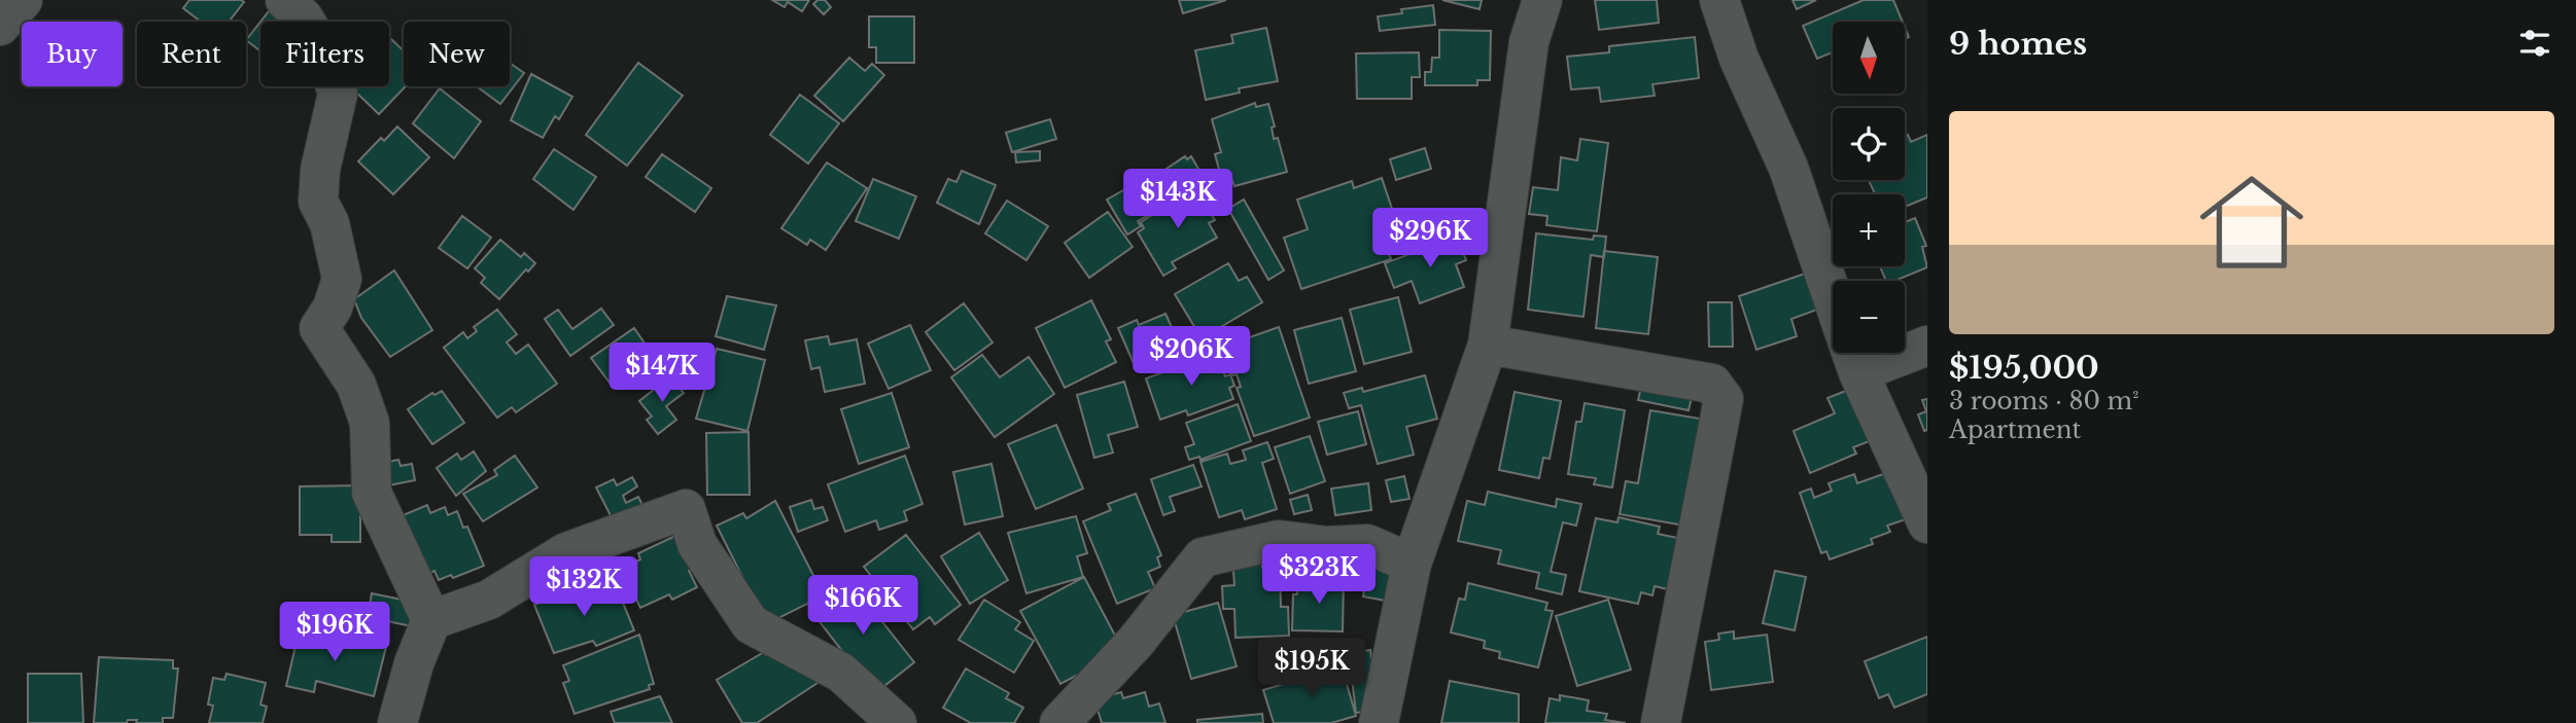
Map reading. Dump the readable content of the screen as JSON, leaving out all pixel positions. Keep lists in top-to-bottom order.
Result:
{
  "north": "bottom",
  "page": {
    "heading": "9 homes",
    "map_buttons": ["+", "−"],
    "chip": [
      "Buy",
      "Rent",
      "Filters",
      "New"
    ],
    "list": [
      {
        "name": "$195,000",
        "note": "3 rooms · 80 m² · Apartment"
      }
    ],
    "price": [
      "$143K",
      "$296K",
      "$206K",
      "$147K",
      "$323K",
      "$132K",
      "$166K",
      "$196K",
      "$195K"
    ]
  }
}
